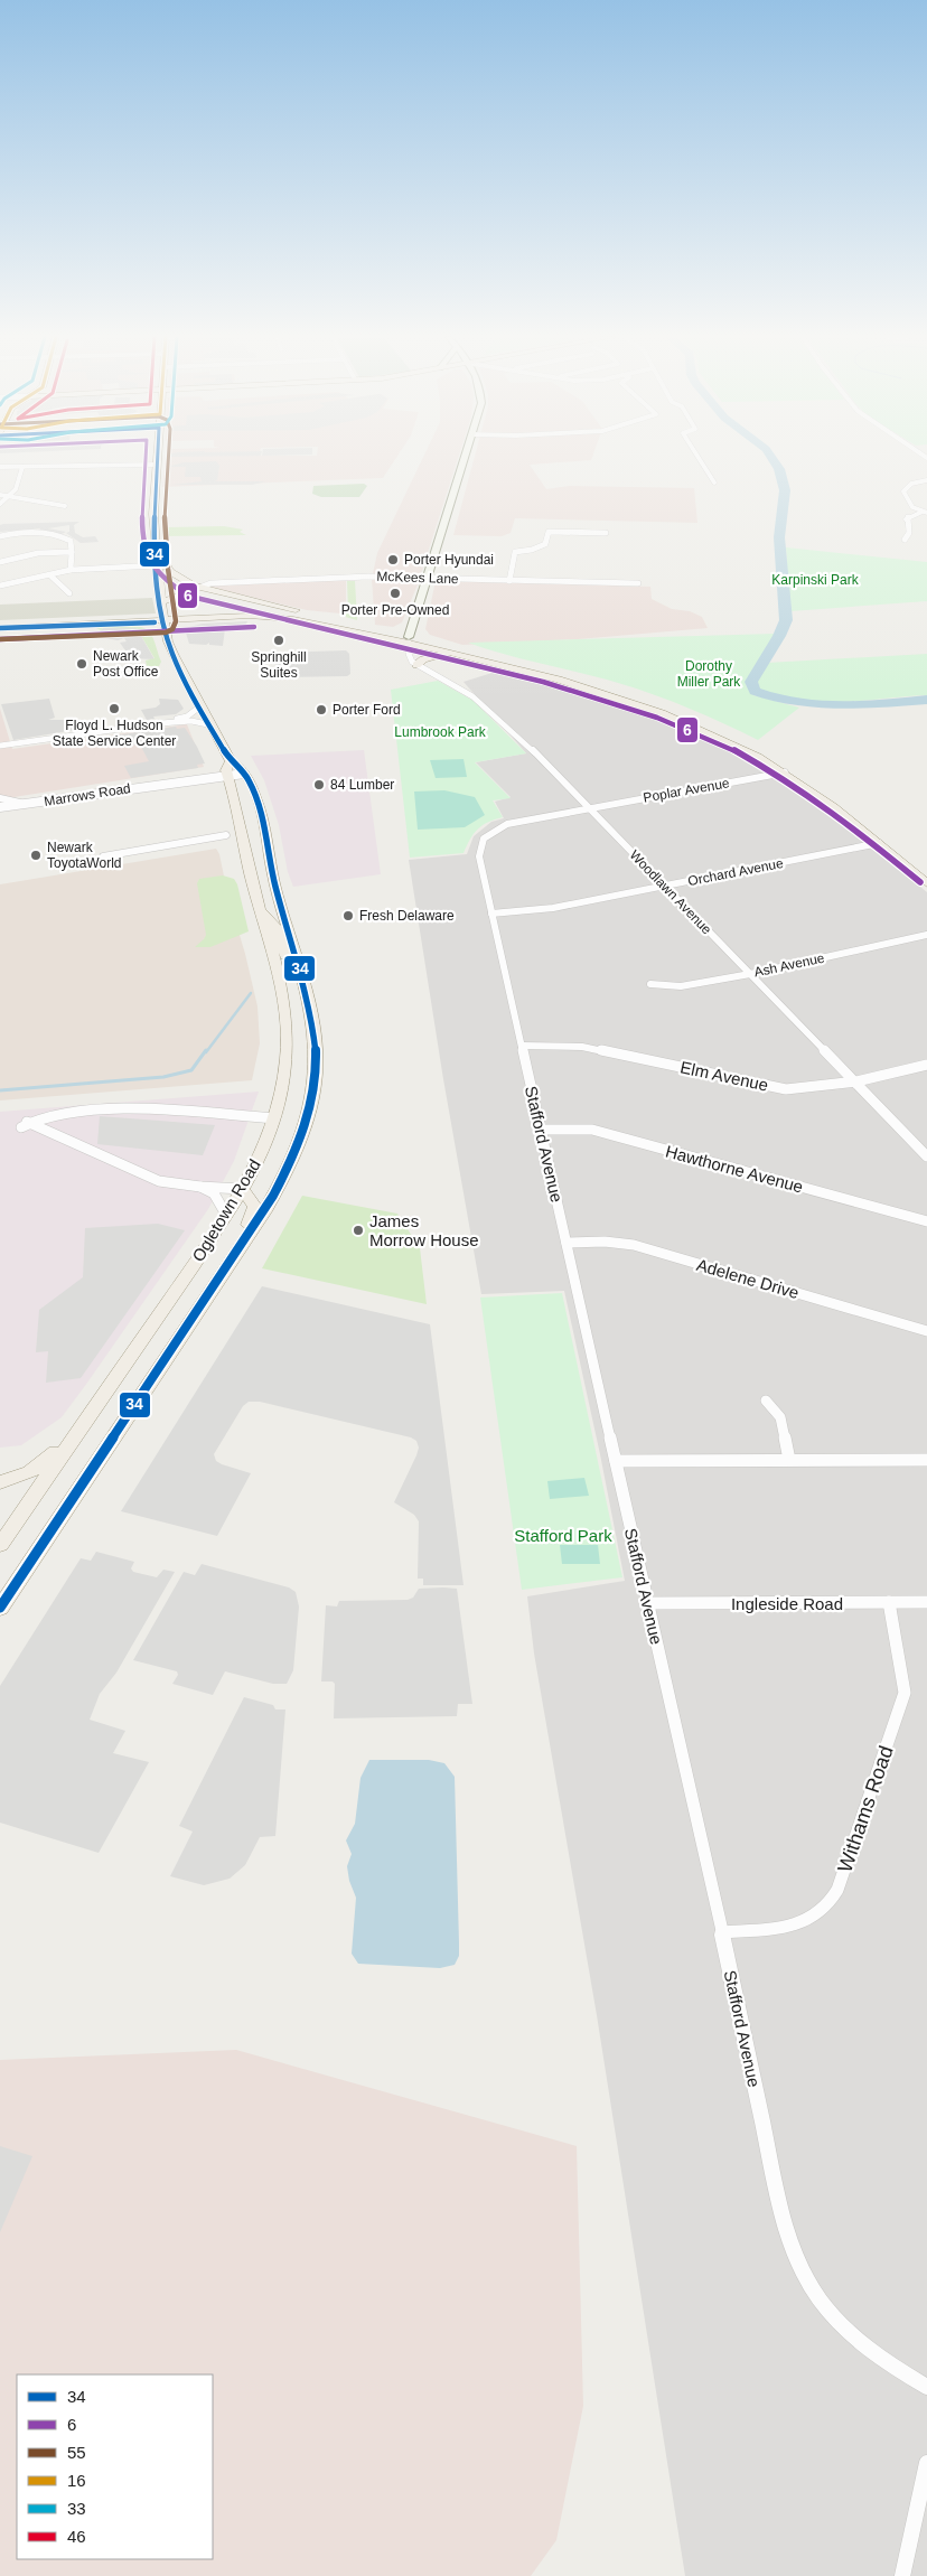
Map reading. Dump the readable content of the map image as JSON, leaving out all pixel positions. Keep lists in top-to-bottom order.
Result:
{
  "streets": {
    "main road": ["Ogletown Road"],
    "street": [
      "McKees Lane",
      "Poplar Avenue",
      "Marrows Road",
      "Orchard Avenue",
      "Woodlawn Avenue",
      "Ash Avenue",
      "Elm Avenue",
      "Stafford Avenue",
      "Hawthorne Avenue",
      "Adelene Drive",
      "Ingleside Road",
      "Withams Road"
    ]
  },
  "crossings": [
    ["Poplar Avenue", "Woodlawn Avenue"],
    ["Poplar Avenue", "Stafford Avenue"],
    ["Marrows Road", "Ogletown Road"],
    ["Orchard Avenue", "Woodlawn Avenue"],
    ["Orchard Avenue", "Stafford Avenue"],
    ["Woodlawn Avenue", "Ash Avenue"],
    ["Woodlawn Avenue", "Elm Avenue"],
    ["Woodlawn Avenue", "Stafford Avenue"],
    ["Elm Avenue", "Stafford Avenue"],
    ["Stafford Avenue", "Hawthorne Avenue"],
    ["Stafford Avenue", "Adelene Drive"],
    ["Stafford Avenue", "Ingleside Road"],
    ["Stafford Avenue", "Withams Road"],
    ["Ingleside Road", "Withams Road"]
  ],
  "parks": [
    "Karpinski Park",
    "Dorothy Miller Park",
    "Lumbrook Park",
    "Stafford Park"
  ],
  "places": [
    "Porter Hyundai",
    "Porter Pre-Owned",
    "Springhill Suites",
    "Newark Post Office",
    "Floyd L. Hudson State Service Center",
    "Porter Ford",
    "84 Lumber",
    "Newark ToyotaWorld",
    "Fresh Delaware",
    "James Morrow House"
  ],
  "lines": ["transit line 34", "transit line 6", "transit line 55"],
  "legend": [
    "34",
    "6",
    "55",
    "16",
    "33",
    "46"
  ]
}
